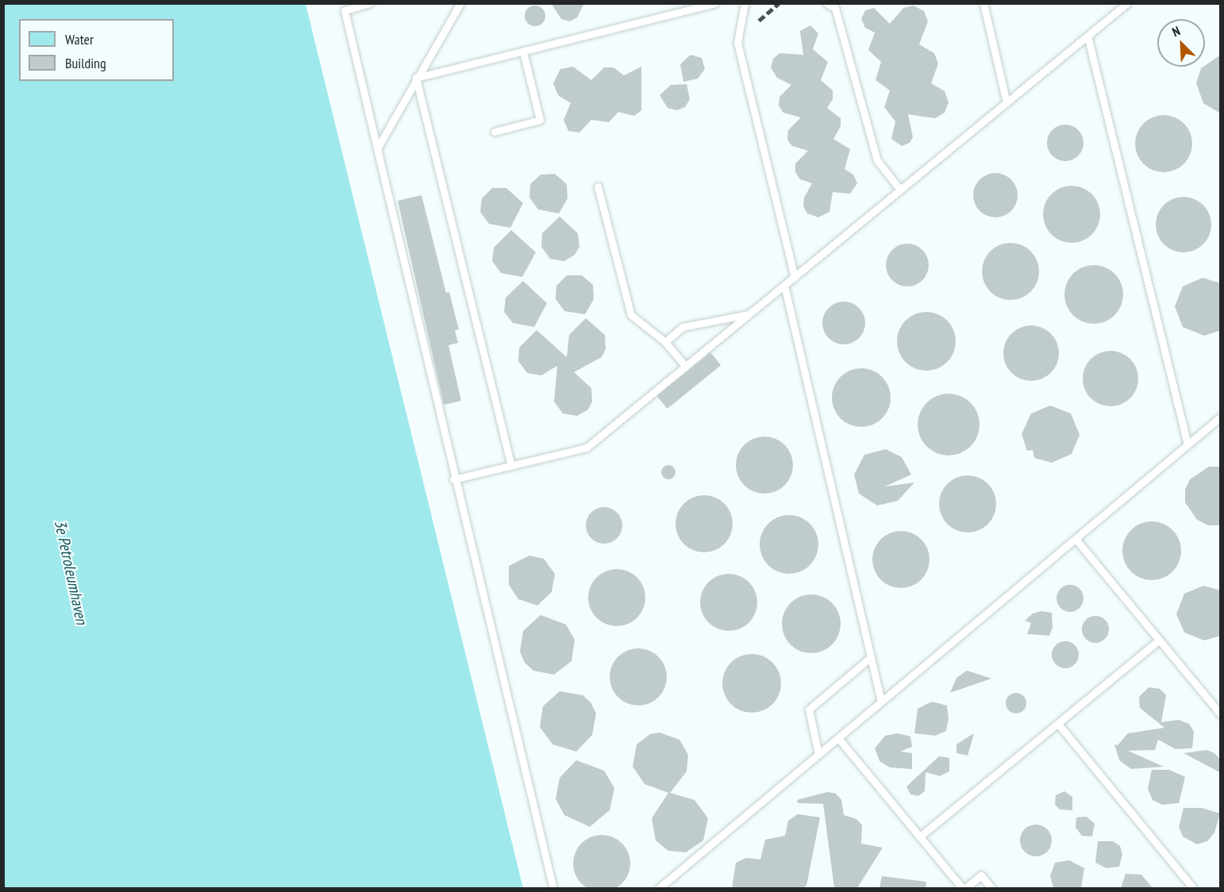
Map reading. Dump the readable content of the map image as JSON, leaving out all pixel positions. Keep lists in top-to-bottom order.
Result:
{
  "water": ["3e Petroleumhaven"],
  "legend": ["Water", "Building"],
  "north": "top left"
}
